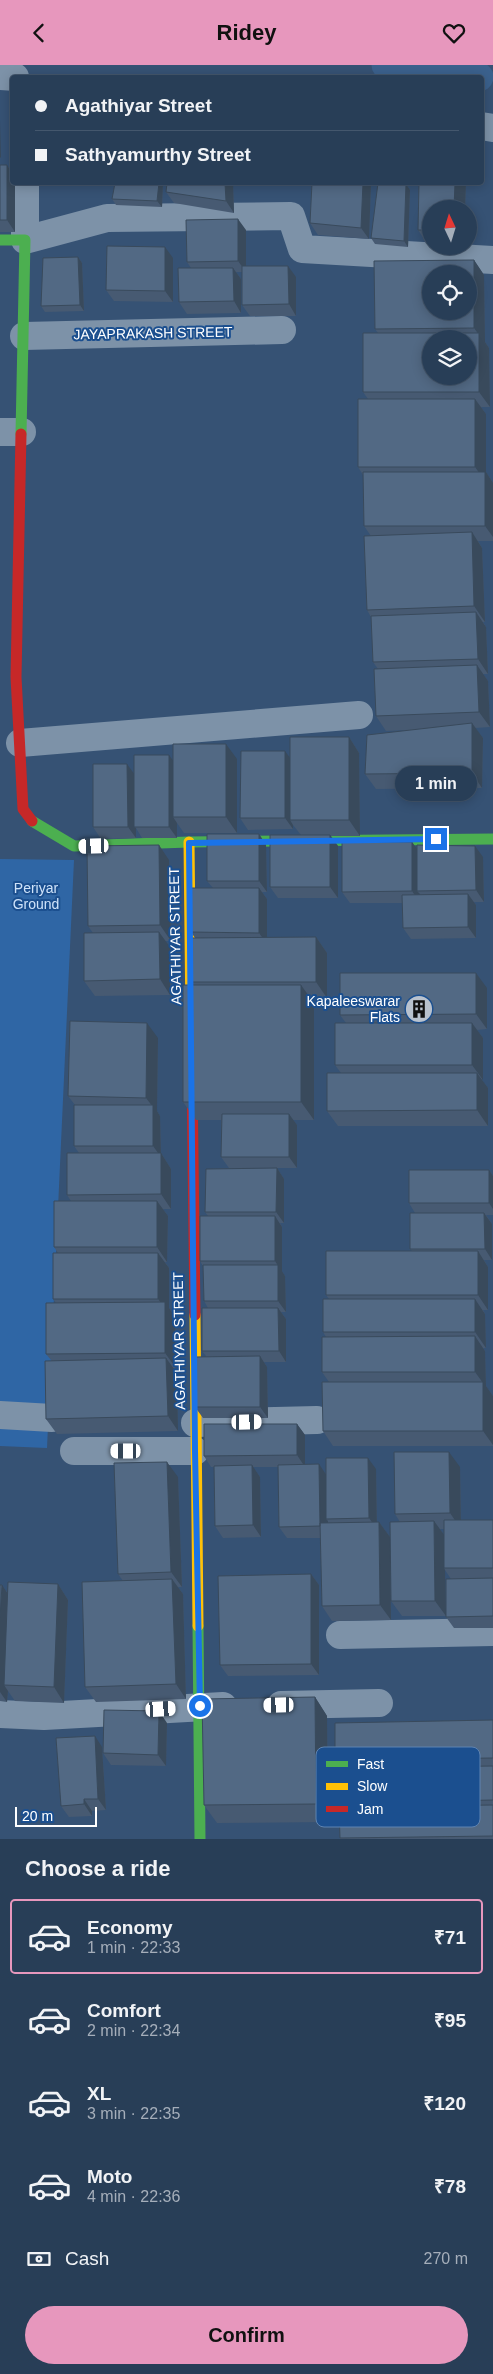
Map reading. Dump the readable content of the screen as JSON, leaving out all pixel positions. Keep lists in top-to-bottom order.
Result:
{
  "streets": {
    "street": ["JAYAPRAKASH STREET", "AGATHIYAR STREET"]
  },
  "parks": ["Periyar Ground"],
  "places": {
    "building": ["Kapaleeswarar Flats"]
  },
  "legend": ["Fast", "Slow", "Jam"],
  "scale_bar": "20 m",
  "north": "top",
  "page": {
    "header": "Ridey",
    "banner": ["Agathiyar Street", "Sathyamurthy Street"],
    "bubble": "1 min",
    "scale": "20 m",
    "heading": "Choose a ride",
    "list": [
      {
        "name": "Economy",
        "note": "1 min · 22:33",
        "value": "₹71"
      },
      {
        "name": "Comfort",
        "note": "2 min · 22:34",
        "value": "₹95"
      },
      {
        "name": "XL",
        "note": "3 min · 22:35",
        "value": "₹120"
      },
      {
        "name": "Moto",
        "note": "4 min · 22:36",
        "value": "₹78"
      }
    ],
    "pay": ["Cash", "270 m"],
    "buttons": "Confirm"
  }
}
